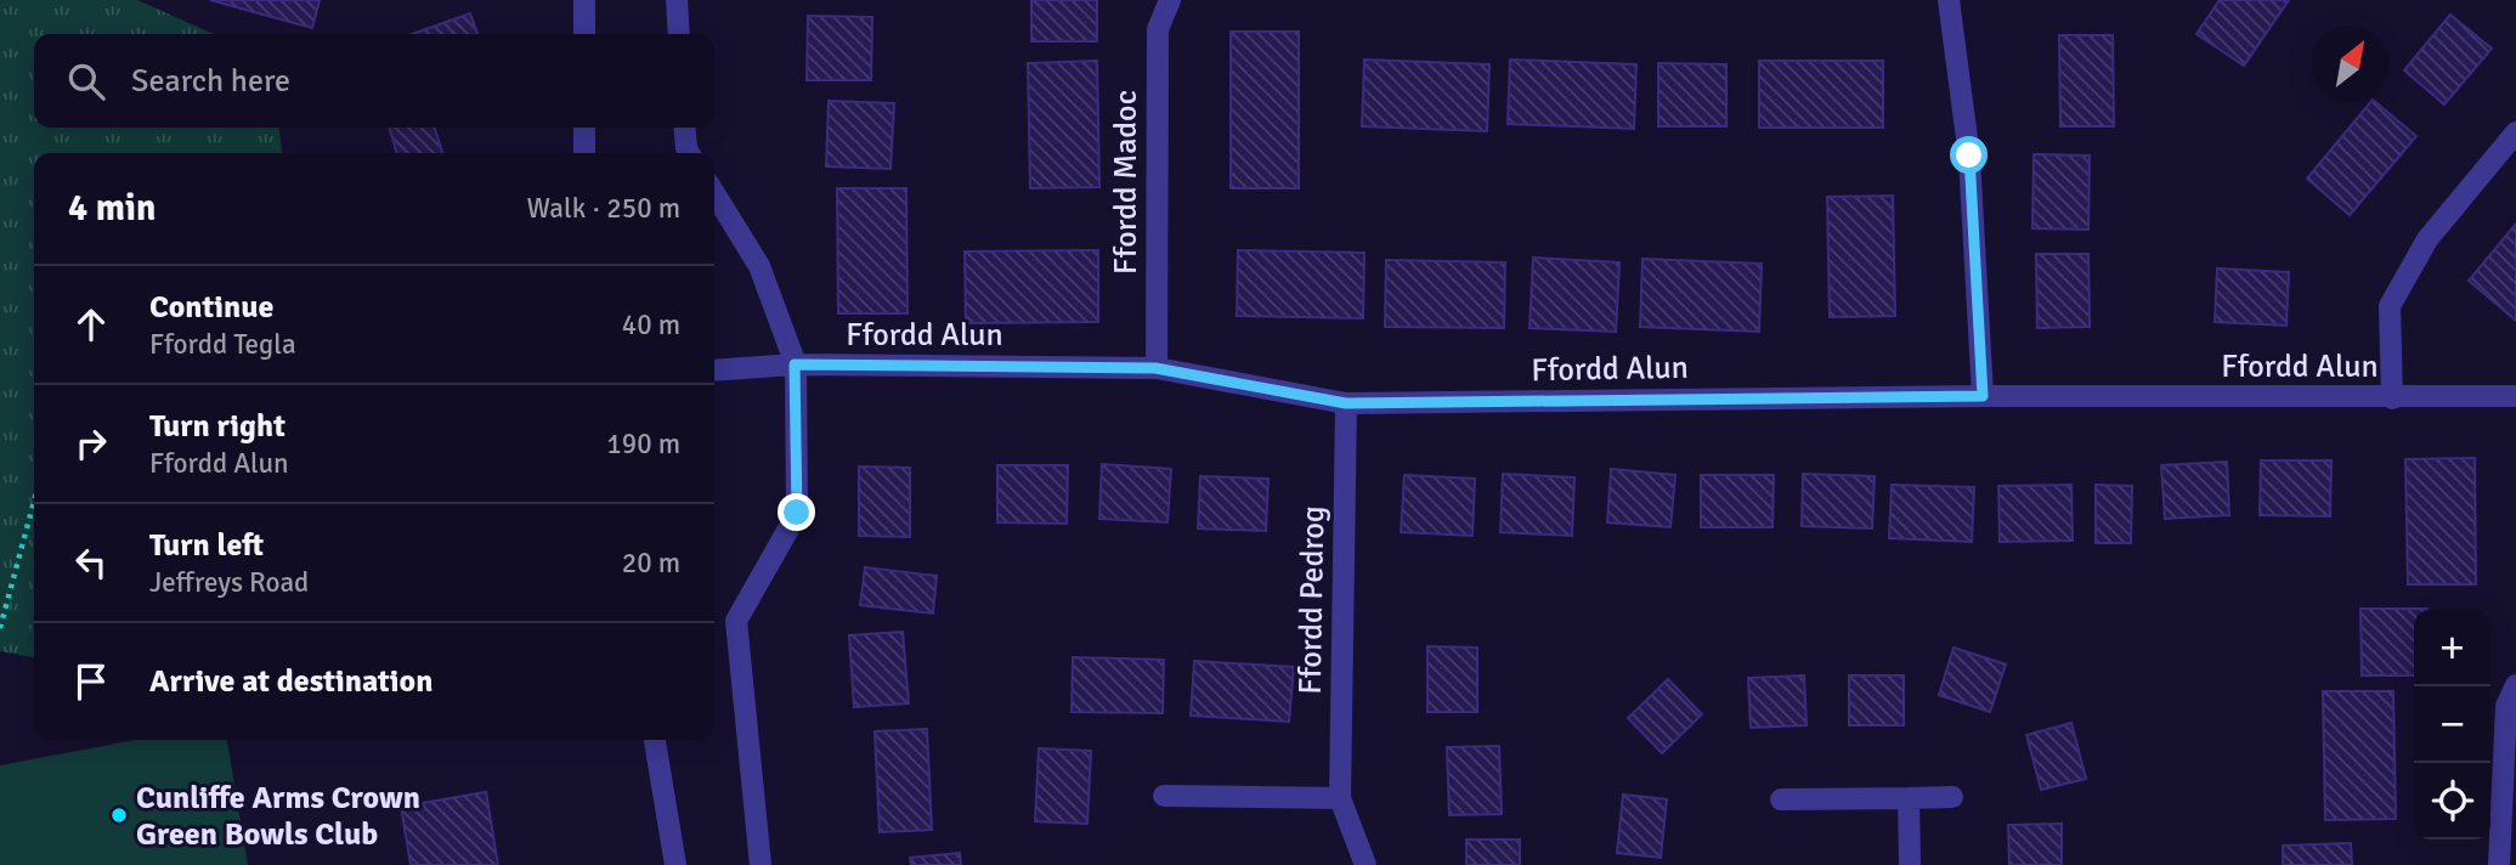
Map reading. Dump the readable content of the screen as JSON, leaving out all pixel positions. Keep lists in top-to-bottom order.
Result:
{
  "streets": {
    "street": ["Ffordd Madoc", "Ffordd Alun", "Ffordd Pedrog"]
  },
  "crossings": [
    ["Ffordd Madoc", "Ffordd Alun"],
    ["Ffordd Alun", "Ffordd Pedrog"]
  ],
  "places": ["Cunliffe Arms Crown Green Bowls Club"],
  "north": "top right",
  "page": {
    "search": "Search here",
    "heading": ["4 min", "Walk · 250 m"],
    "list": [
      ["Continue", "Ffordd Tegla", "40 m"],
      ["Turn right", "Ffordd Alun", "190 m"],
      ["Turn left", "Jeffreys Road", "20 m"],
      "Arrive at destination"
    ],
    "map_buttons": ["+", "−"]
  }
}
